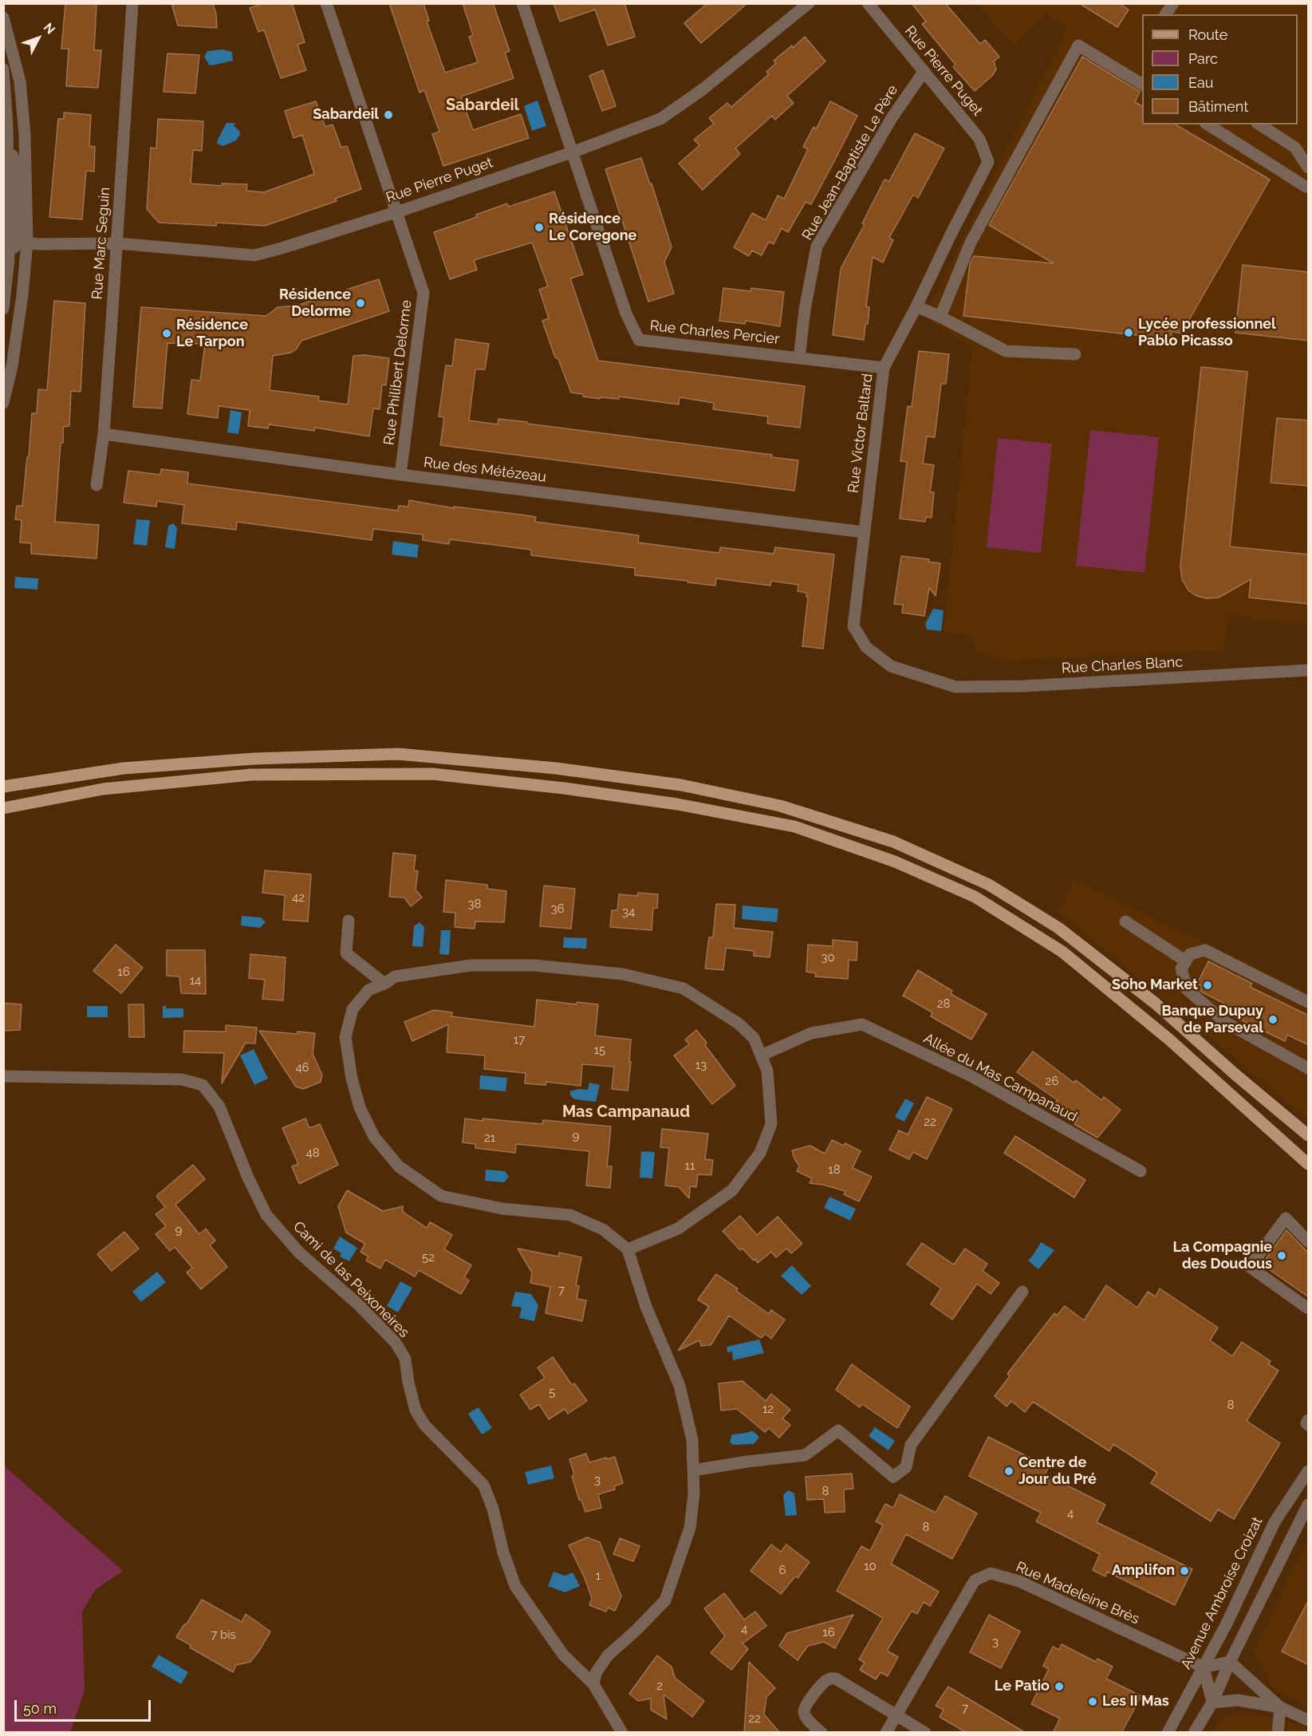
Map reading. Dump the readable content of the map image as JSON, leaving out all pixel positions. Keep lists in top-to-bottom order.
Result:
{
  "streets": {
    "street": [
      "Rue Pierre Puget",
      "Rue Jean-Baptiste Le Père",
      "Rue Marc Seguin",
      "Rue Charles Percier",
      "Rue Philibert Delorme",
      "Rue Victor Baltard",
      "Rue des Métézeau",
      "Rue Charles Blanc",
      "Allée du Mas Campanaud",
      "Cami de las Peixoneires",
      "Rue Madeleine Brès",
      "Avenue Ambroise Croizat"
    ]
  },
  "crossings": [
    ["Rue Pierre Puget", "Rue Jean-Baptiste Le Père"],
    ["Rue Pierre Puget", "Rue Marc Seguin"],
    ["Rue Pierre Puget", "Rue Charles Percier"],
    ["Rue Pierre Puget", "Rue Philibert Delorme"],
    ["Rue Pierre Puget", "Rue Victor Baltard"],
    ["Rue Jean-Baptiste Le Père", "Rue Charles Percier"],
    ["Rue Marc Seguin", "Rue des Métézeau"],
    ["Rue Charles Percier", "Rue Victor Baltard"],
    ["Rue Philibert Delorme", "Rue des Métézeau"],
    ["Rue Victor Baltard", "Rue des Métézeau"],
    ["Rue Victor Baltard", "Rue Charles Blanc"],
    ["Rue Madeleine Brès", "Avenue Ambroise Croizat"]
  ],
  "districts": ["Sabardeil", "Mas Campanaud"],
  "places": [
    "Sabardeil",
    "Résidence Le Coregone",
    "Résidence Delorme",
    "Lycée professionnel Pablo Picasso",
    "Résidence Le Tarpon",
    "Soho Market",
    "Banque Dupuy de Parseval",
    "La Compagnie des Doudous",
    "Centre de Jour du Pré",
    "Amplifon",
    "Le Patio",
    "Les II Mas"
  ],
  "house_numbers": [
    "42",
    "38",
    "36",
    "34",
    "30",
    "16",
    "14",
    "28",
    "17",
    "15",
    "13",
    "46",
    "26",
    "22",
    "9",
    "21",
    "48",
    "11",
    "18",
    "9",
    "52",
    "7",
    "5",
    "8",
    "12",
    "3",
    "8",
    "4",
    "8",
    "10",
    "6",
    "1",
    "4",
    "16",
    "7 bis",
    "3",
    "2",
    "7",
    "22"
  ],
  "legend": [
    "Route",
    "Parc",
    "Eau",
    "Bâtiment"
  ],
  "scale_bar": "50 m",
  "north": "top right"
}
